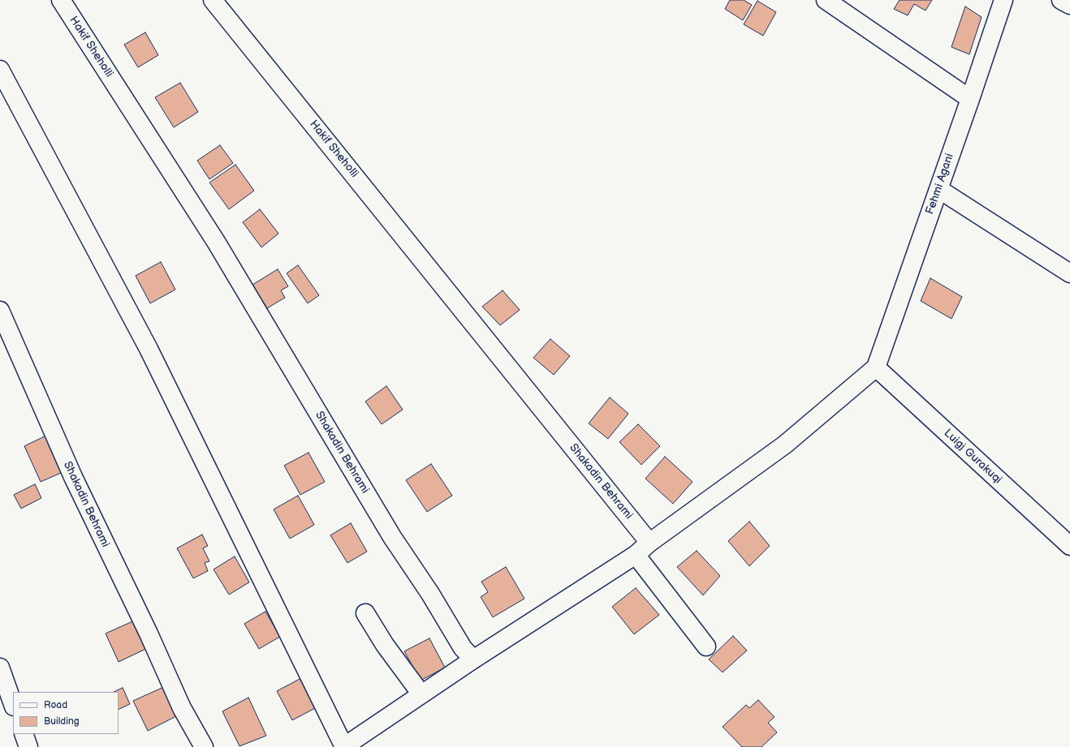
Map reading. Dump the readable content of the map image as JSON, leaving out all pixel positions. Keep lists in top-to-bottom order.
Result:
{
  "streets": {
    "street": [
      "Hakif Sheholli",
      "Fehmi Agani",
      "Shakadin Behrami",
      "Luigj Gurakuqi"
    ]
  },
  "crossings": [
    ["Hakif Sheholli", "Shakadin Behrami"],
    ["Fehmi Agani", "Luigj Gurakuqi"]
  ],
  "legend": ["Road", "Building"]
}
